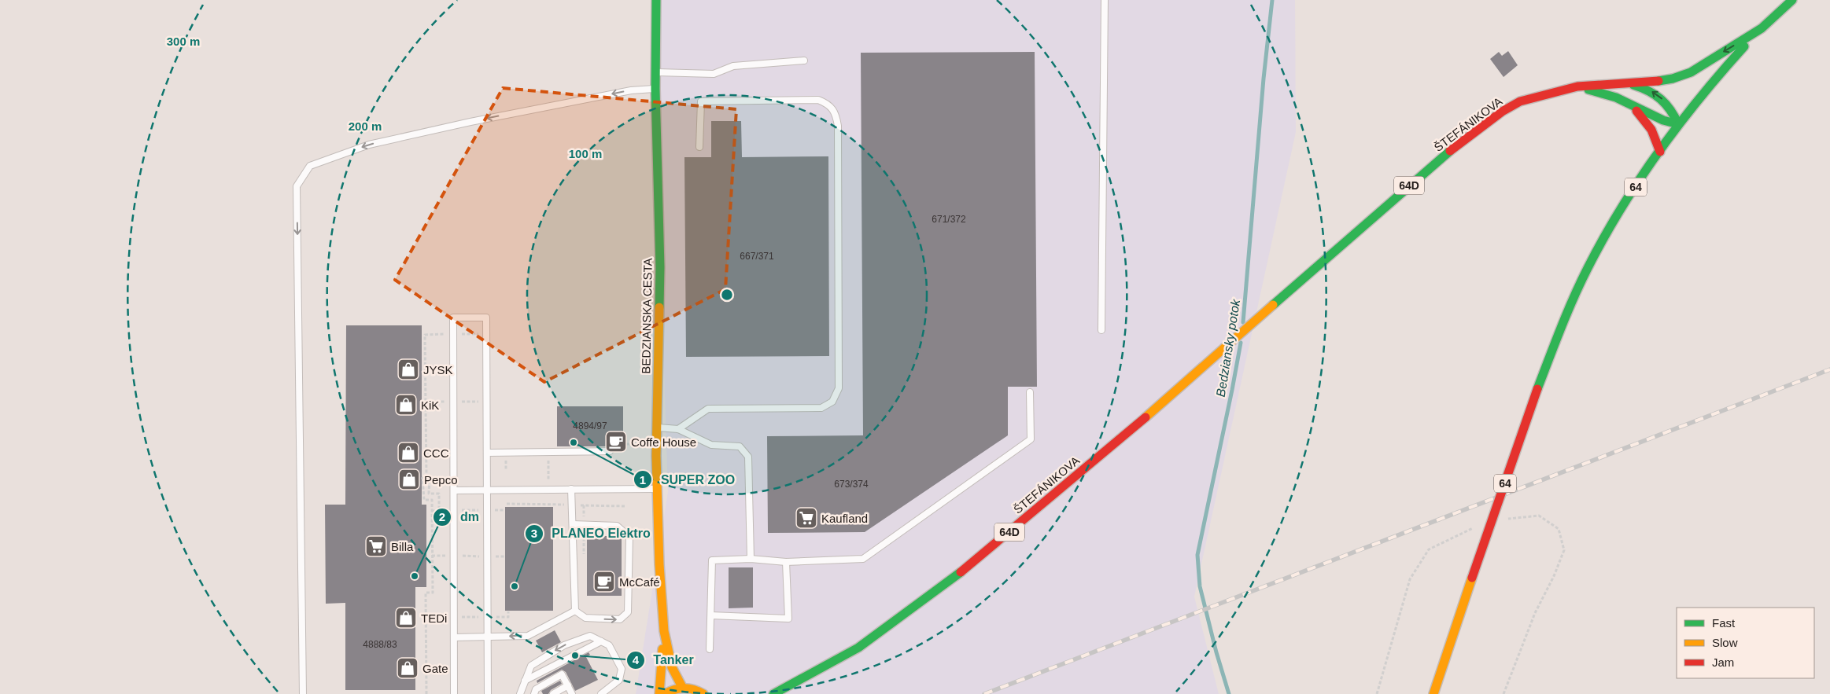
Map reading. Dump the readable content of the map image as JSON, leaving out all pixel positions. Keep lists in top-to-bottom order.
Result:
{
  "streets": {
    "main road": [
      "ŠTEFÁNIKOVA",
      "64D",
      "64",
      "BEDZIANSKA CESTA"
    ]
  },
  "crossings": [
    ["ŠTEFÁNIKOVA", "64D"],
    ["ŠTEFÁNIKOVA", "64"],
    ["64D", "64"]
  ],
  "water": ["Bedziansky potok"],
  "places": {
    "shop": [
      "JYSK",
      "KiK",
      "CCC",
      "Pepco",
      "TEDi",
      "Gate"
    ],
    "cafe": ["Coffe House", "McCafé"],
    "other": [
      "SUPER ZOO",
      "dm",
      "PLANEO Elektro",
      "Tanker"
    ],
    "supermarket": ["Kaufland", "Billa"]
  },
  "house_numbers": [
    "671/372",
    "667/371",
    "4894/97",
    "673/374",
    "4888/83"
  ],
  "legend": ["Fast", "Slow", "Jam"],
  "rings": ["300 m", "200 m", "100 m"]
}
